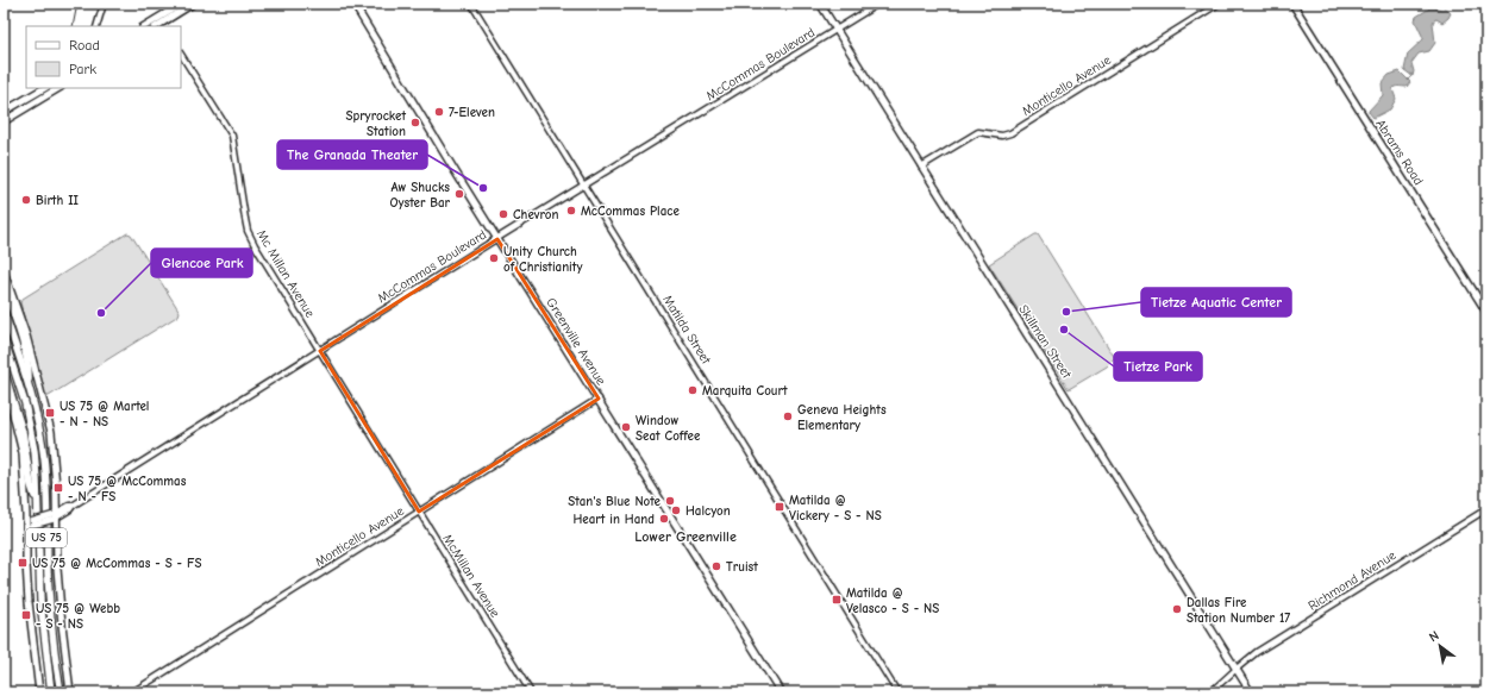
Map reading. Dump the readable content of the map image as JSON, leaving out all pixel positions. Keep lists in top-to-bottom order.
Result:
{
  "streets": {
    "highway": ["US 75"],
    "main road": ["Abrams Road", "Greenville Avenue", "Skillman Street"],
    "street": [
      "McCommas Boulevard",
      "Monticello Avenue",
      "Mc Millan Avenue",
      "Matilda Street",
      "McMillan Avenue",
      "Richmond Avenue"
    ]
  },
  "crossings": [
    ["McCommas Boulevard", "Mc Millan Avenue"],
    ["McCommas Boulevard", "Matilda Street"],
    ["McCommas Boulevard", "Greenville Avenue"],
    ["McCommas Boulevard", "Skillman Street"],
    ["Monticello Avenue", "Greenville Avenue"],
    ["Monticello Avenue", "Skillman Street"],
    ["Monticello Avenue", "McMillan Avenue"],
    ["Mc Millan Avenue", "McMillan Avenue"],
    ["Skillman Street", "Richmond Avenue"]
  ],
  "districts": ["Lower Greenville"],
  "places": {
    "other": [
      "7-Eleven",
      "Spryrocket Station",
      "The Granada Theater",
      "Aw Shucks Oyster Bar",
      "Birth II",
      "McCommas Place",
      "Chevron",
      "Unity Church of Christianity",
      "Tietze Aquatic Center",
      "Glencoe Park",
      "Tietze Park",
      "Marquita Court",
      "Geneva Heights Elementary",
      "Window Seat Coffee",
      "Stan's Blue Note",
      "Halcyon",
      "Heart in Hand",
      "Truist",
      "Dallas Fire Station Number 17"
    ],
    "transit": [
      "US 75 @ Martel - N - NS",
      "US 75 @ McCommas - N - FS",
      "Matilda @ Vickery - S - NS",
      "US 75 @ McCommas - S - FS",
      "Matilda @ Velasco - S - NS",
      "US 75 @ Webb - S - NS"
    ]
  },
  "legend": ["Road", "Park"],
  "north": "top left"
}
